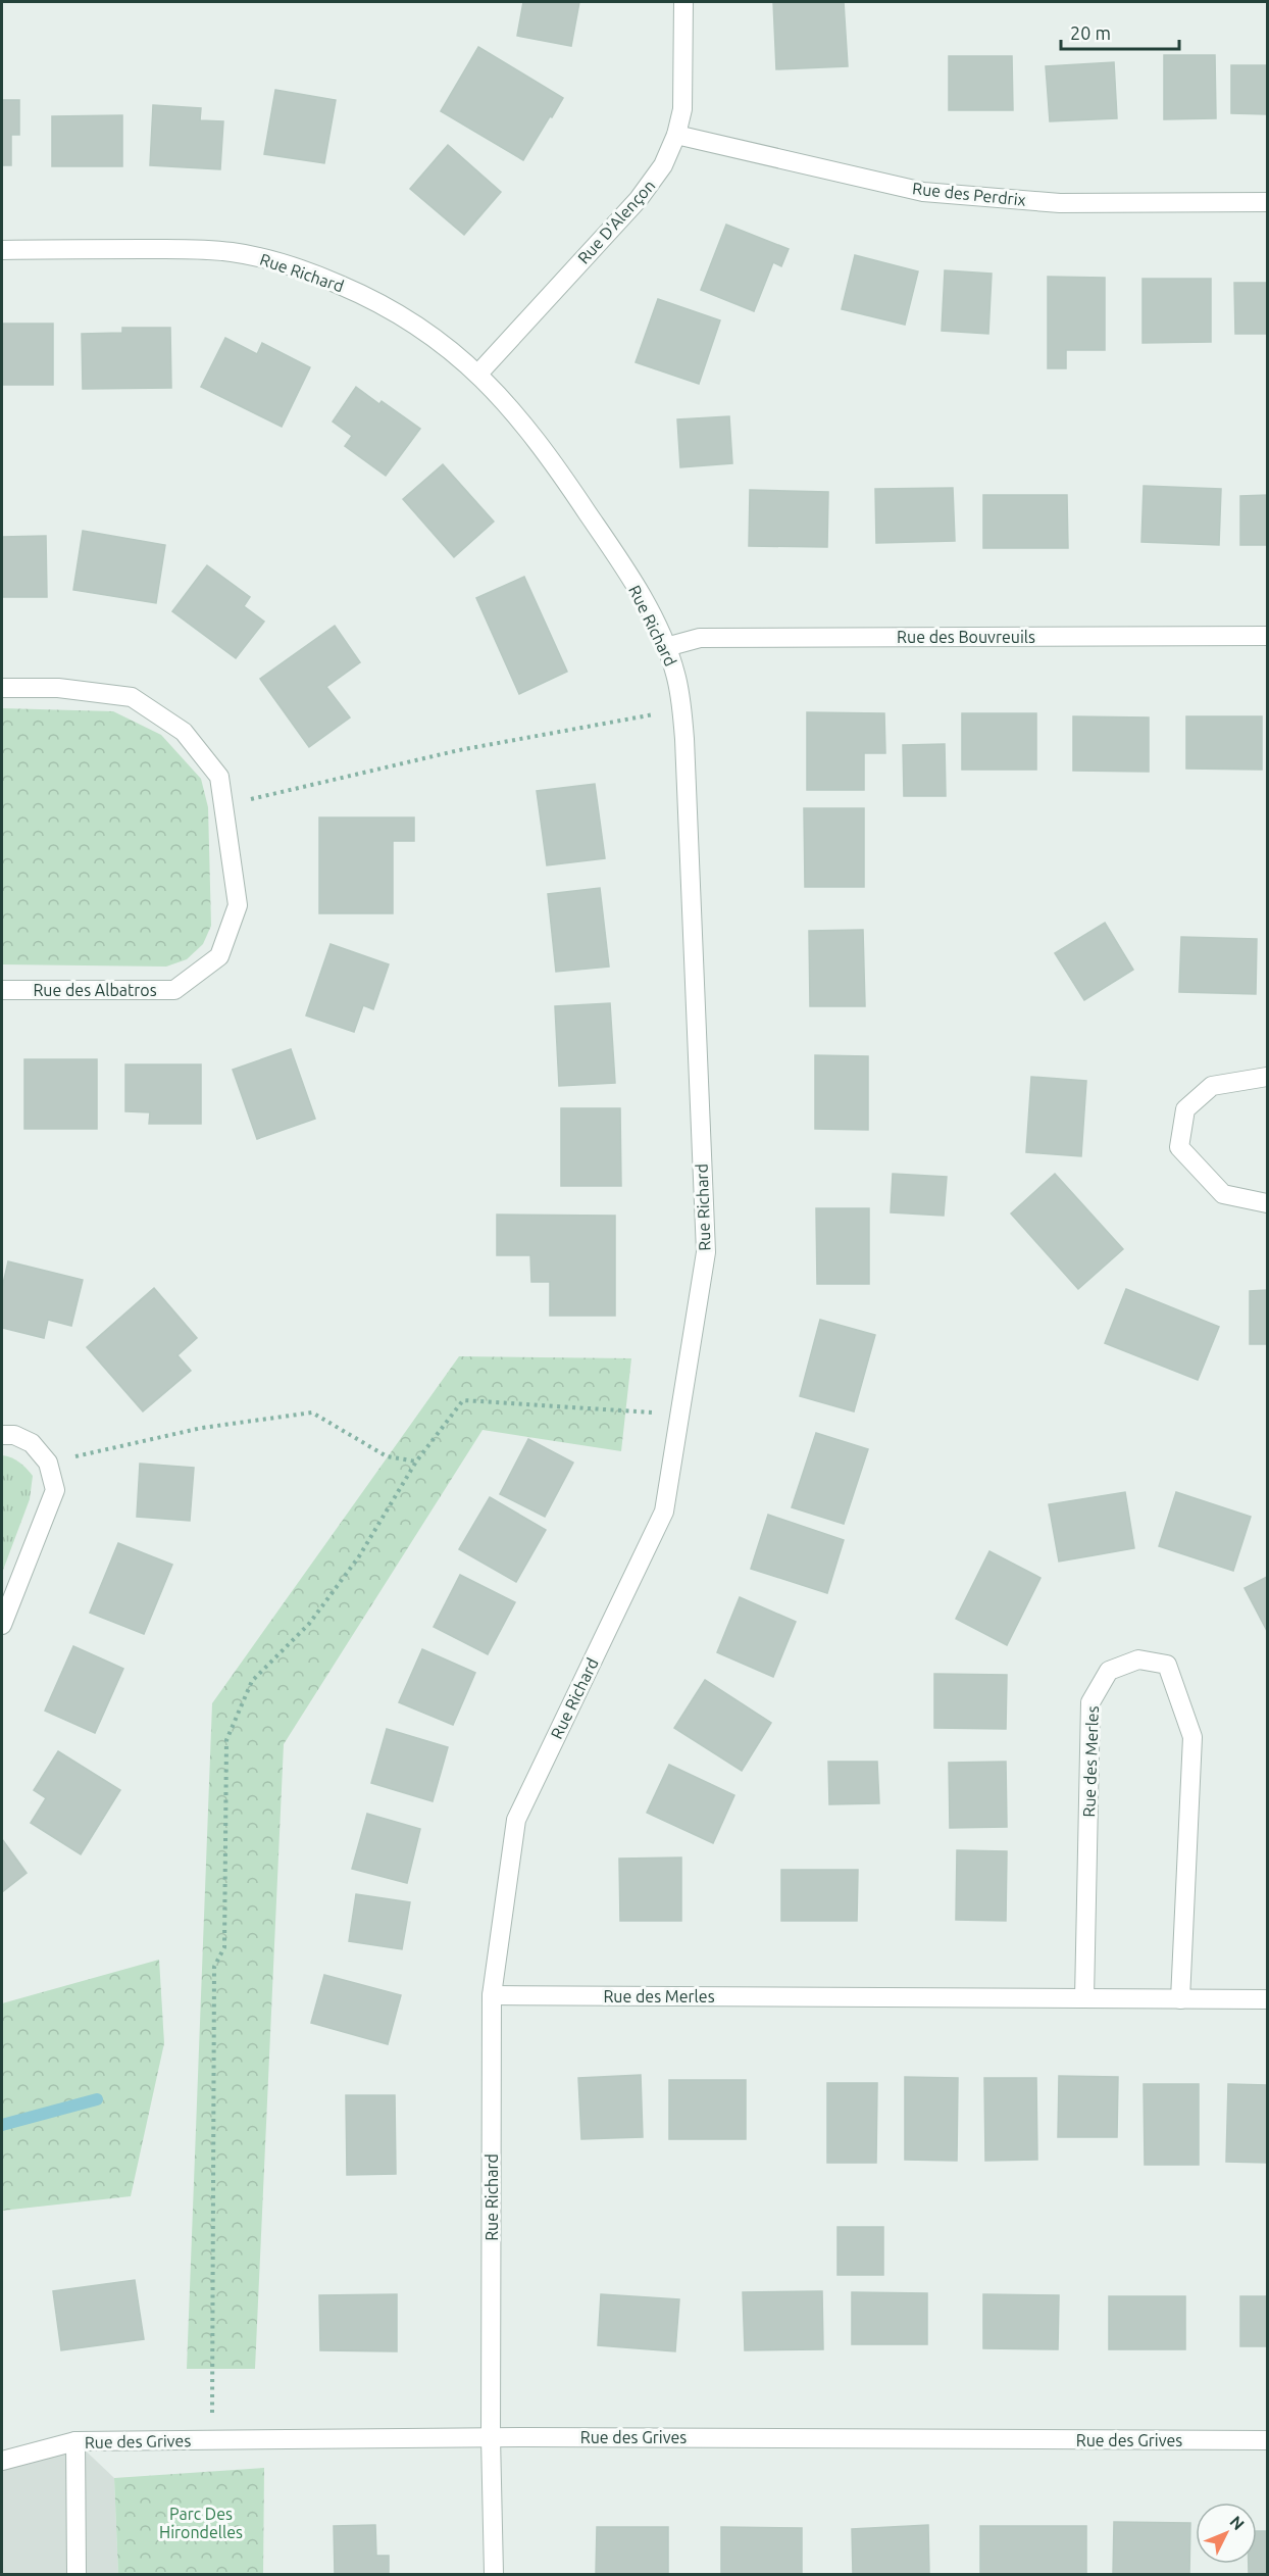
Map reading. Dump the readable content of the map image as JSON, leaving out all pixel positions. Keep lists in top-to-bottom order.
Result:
{
  "streets": {
    "street": [
      "Rue des Perdrix",
      "Rue D'Alençon",
      "Rue Richard",
      "Rue des Bouvreuils",
      "Rue des Albatros",
      "Rue des Merles",
      "Rue des Grives"
    ]
  },
  "crossings": [
    ["Rue des Perdrix", "Rue D'Alençon"],
    ["Rue D'Alençon", "Rue Richard"],
    ["Rue Richard", "Rue des Bouvreuils"],
    ["Rue Richard", "Rue des Merles"],
    ["Rue Richard", "Rue des Grives"]
  ],
  "parks": ["Parc Des Hirondelles"],
  "scale_bar": "20 m",
  "north": "top right"
}
